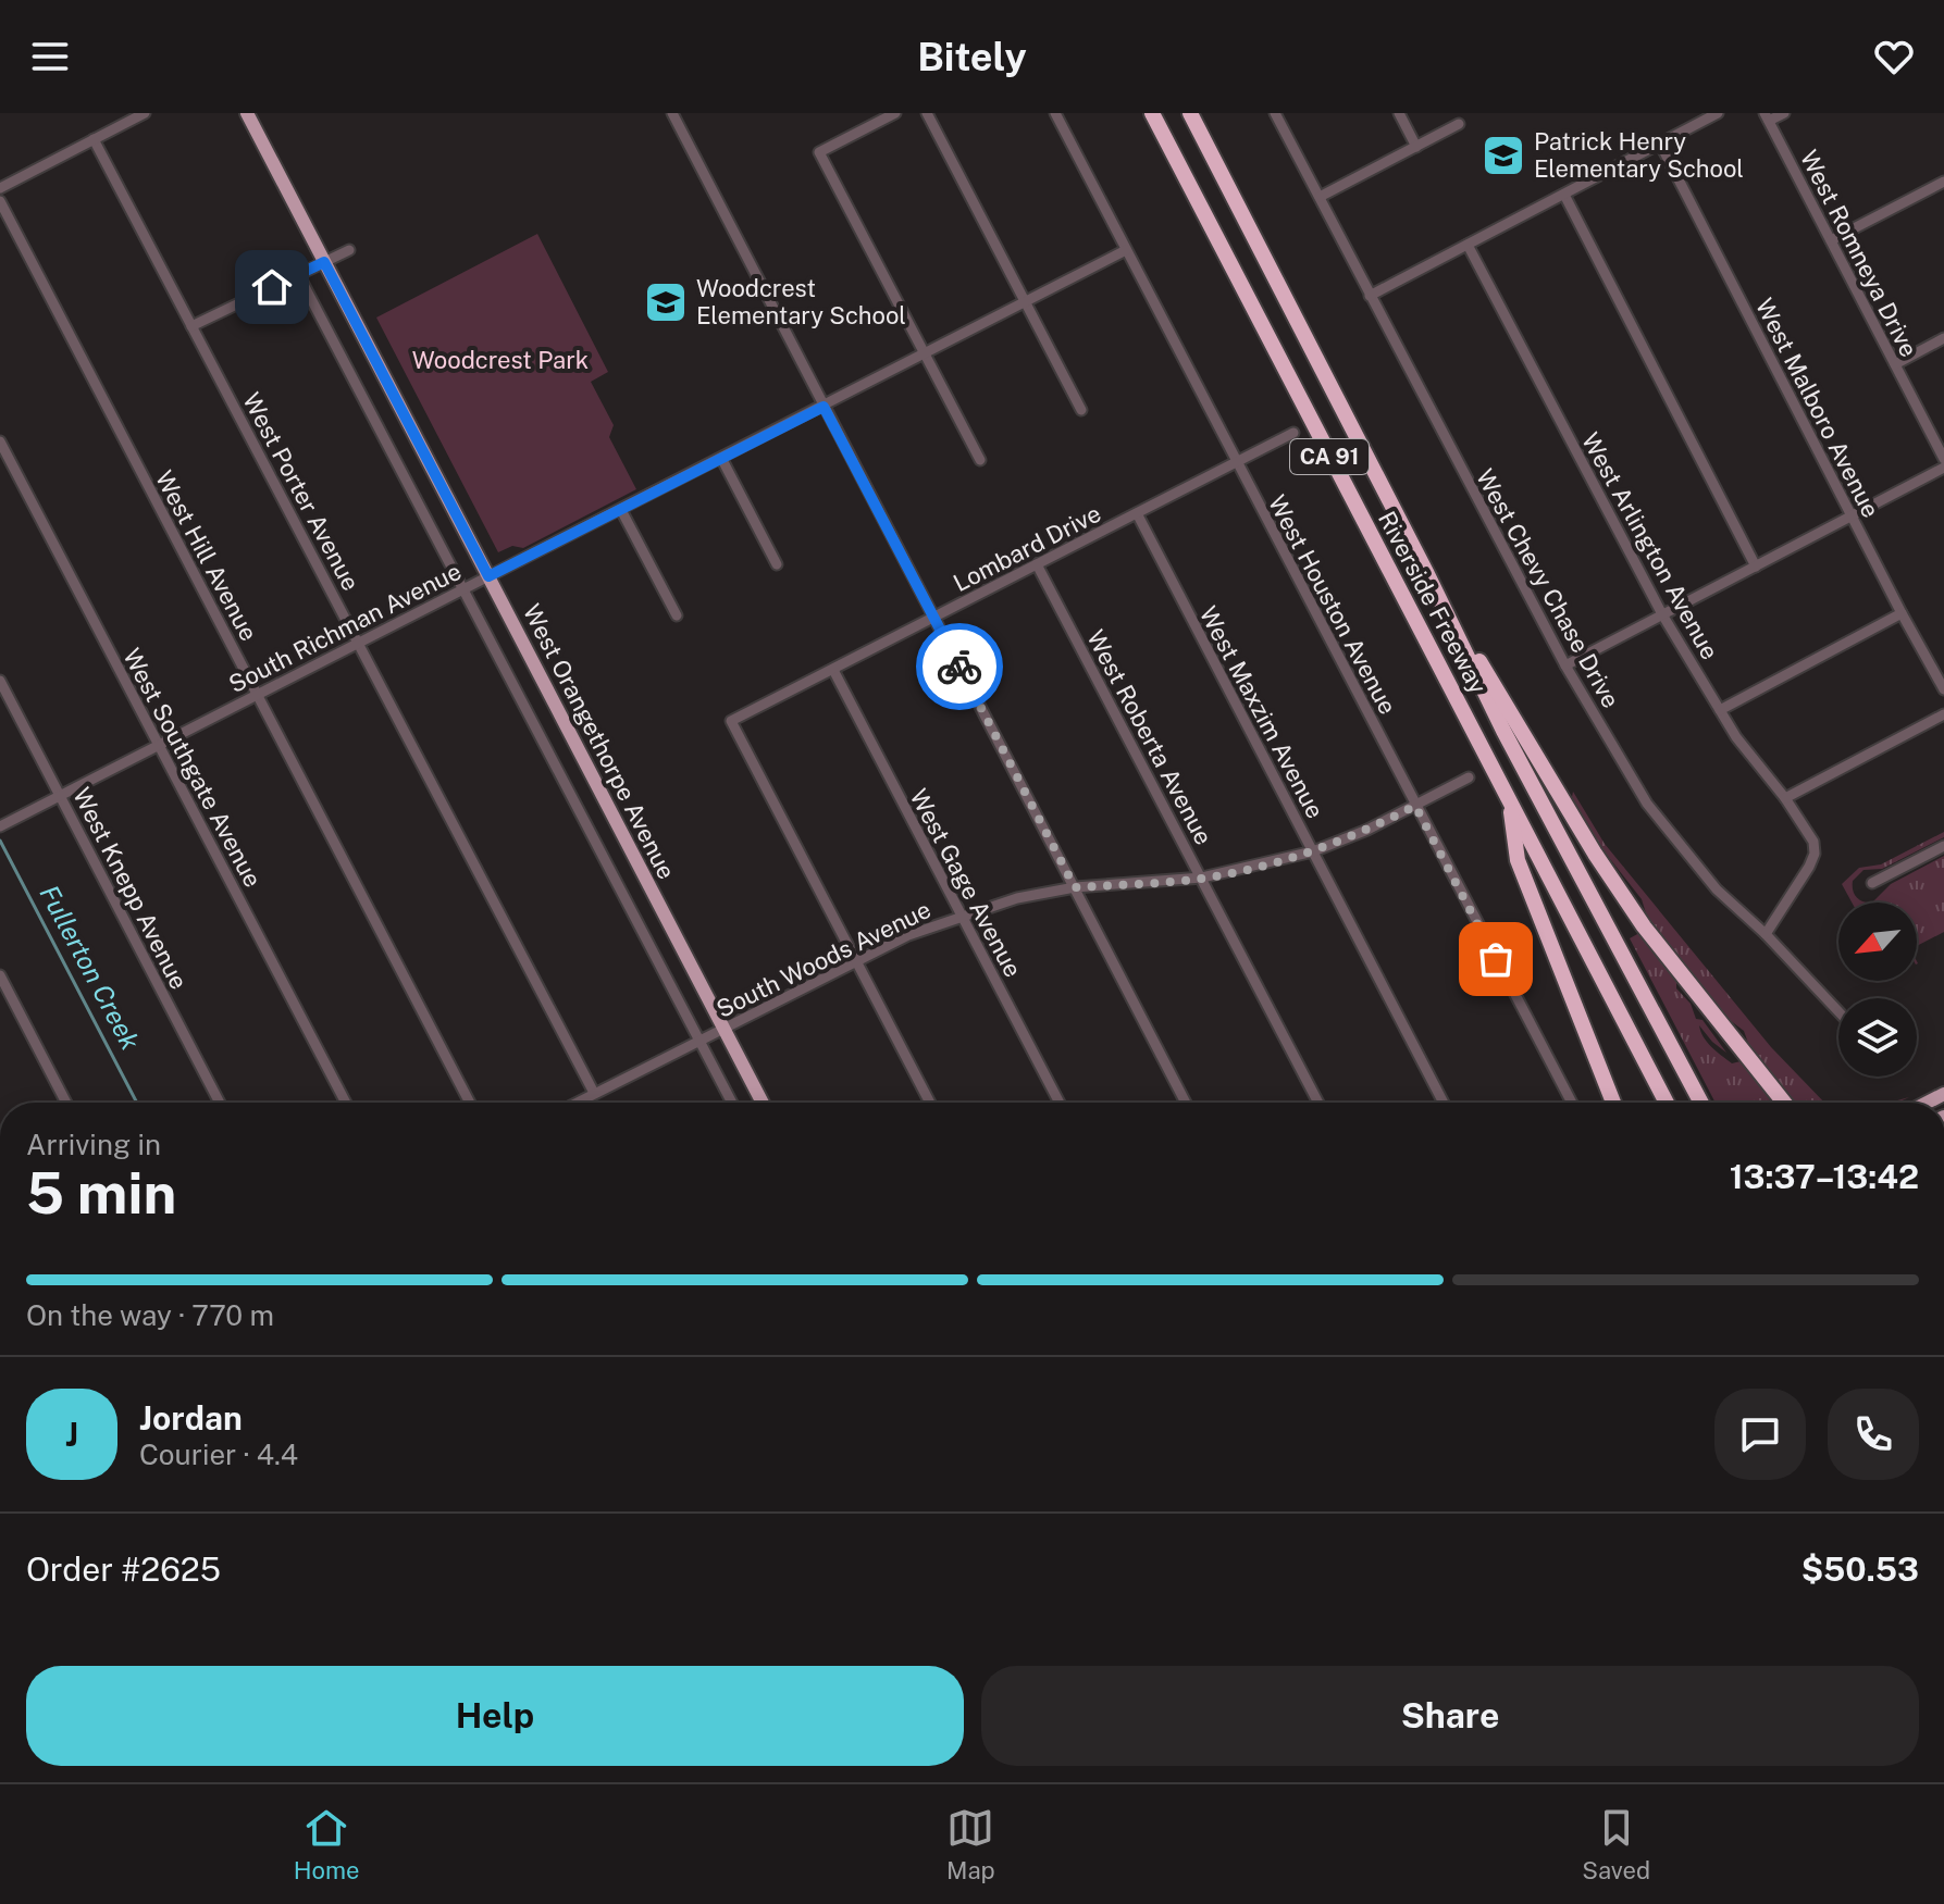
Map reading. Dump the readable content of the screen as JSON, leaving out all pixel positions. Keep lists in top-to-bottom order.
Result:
{
  "streets": {
    "highway": ["CA 91", "Riverside Freeway"],
    "main road": ["West Orangethorpe Avenue"],
    "street": [
      "West Romneya Drive",
      "West Malboro Avenue",
      "West Porter Avenue",
      "West Arlington Avenue",
      "Lombard Drive",
      "West Hill Avenue",
      "West Chevy Chase Drive",
      "West Houston Avenue",
      "South Richman Avenue",
      "West Maxzim Avenue",
      "West Roberta Avenue",
      "West Southgate Avenue",
      "West Gage Avenue",
      "West Knepp Avenue",
      "South Woods Avenue"
    ]
  },
  "crossings": [
    ["West Porter Avenue", "South Richman Avenue"],
    ["West Porter Avenue", "South Woods Avenue"],
    ["West Arlington Avenue", "West Chevy Chase Drive"],
    ["Lombard Drive", "West Houston Avenue"],
    ["Lombard Drive", "West Maxzim Avenue"],
    ["Lombard Drive", "West Roberta Avenue"],
    ["Lombard Drive", "West Gage Avenue"],
    ["Lombard Drive", "South Woods Avenue"],
    ["West Hill Avenue", "South Richman Avenue"],
    ["West Houston Avenue", "South Richman Avenue"],
    ["West Houston Avenue", "South Woods Avenue"],
    ["South Richman Avenue", "West Orangethorpe Avenue"],
    ["South Richman Avenue", "West Southgate Avenue"],
    ["South Richman Avenue", "West Knepp Avenue"],
    ["West Maxzim Avenue", "South Woods Avenue"],
    ["West Roberta Avenue", "South Woods Avenue"],
    ["West Orangethorpe Avenue", "South Woods Avenue"],
    ["West Gage Avenue", "South Woods Avenue"]
  ],
  "water": ["Fullerton Creek"],
  "parks": ["Woodcrest Park"],
  "places": {
    "school or university": ["Patrick Henry Elementary School", "Woodcrest Elementary School"]
  },
  "north": "bottom left",
  "page": {
    "header": "Bitely",
    "heading": ["5 min", "Arriving in", "13:37–13:42"],
    "panel": [
      "Jordan",
      "Courier · 4.4",
      "Order #2625",
      "$50.53"
    ],
    "bar": "On the way · 770 m",
    "round": "J",
    "buttons": ["Help", "Share"],
    "tabs": ["Home", "Map", "Saved"]
  }
}
